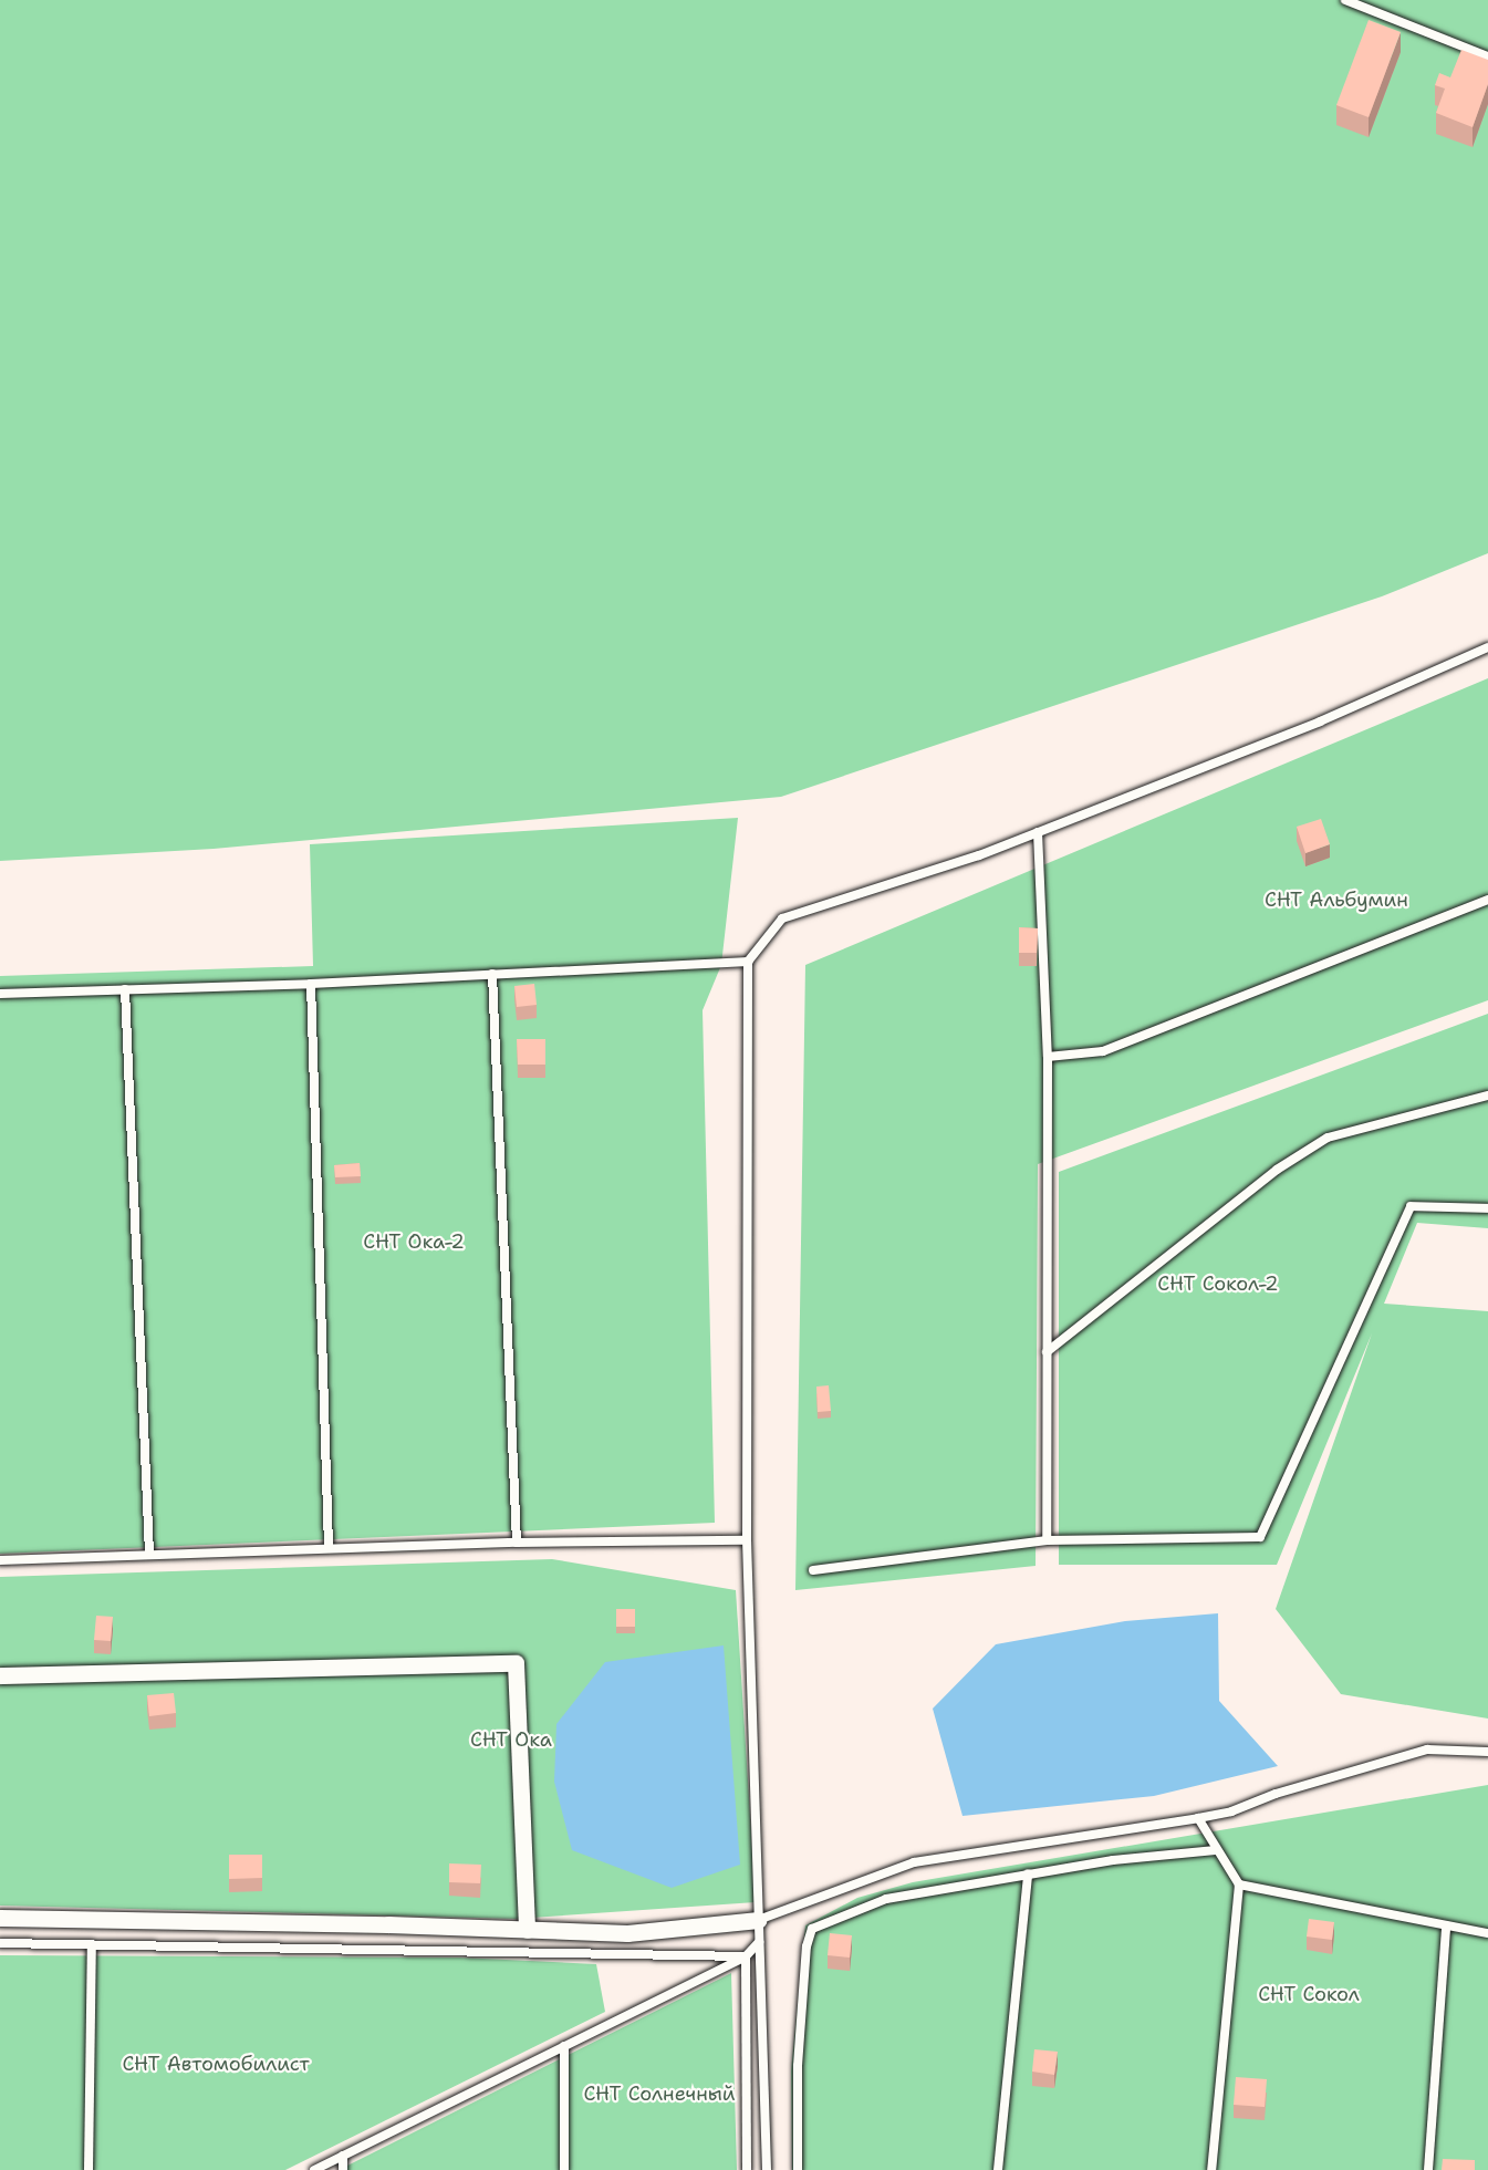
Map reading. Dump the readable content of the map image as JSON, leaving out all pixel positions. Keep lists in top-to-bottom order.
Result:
{
  "parks": [
    "СНТ Альбумин",
    "СНТ Ока-2",
    "СНТ Сокол-2",
    "СНТ Ока",
    "СНТ Сокол",
    "СНТ Автомобилист",
    "СНТ Солнечный"
  ]
}
